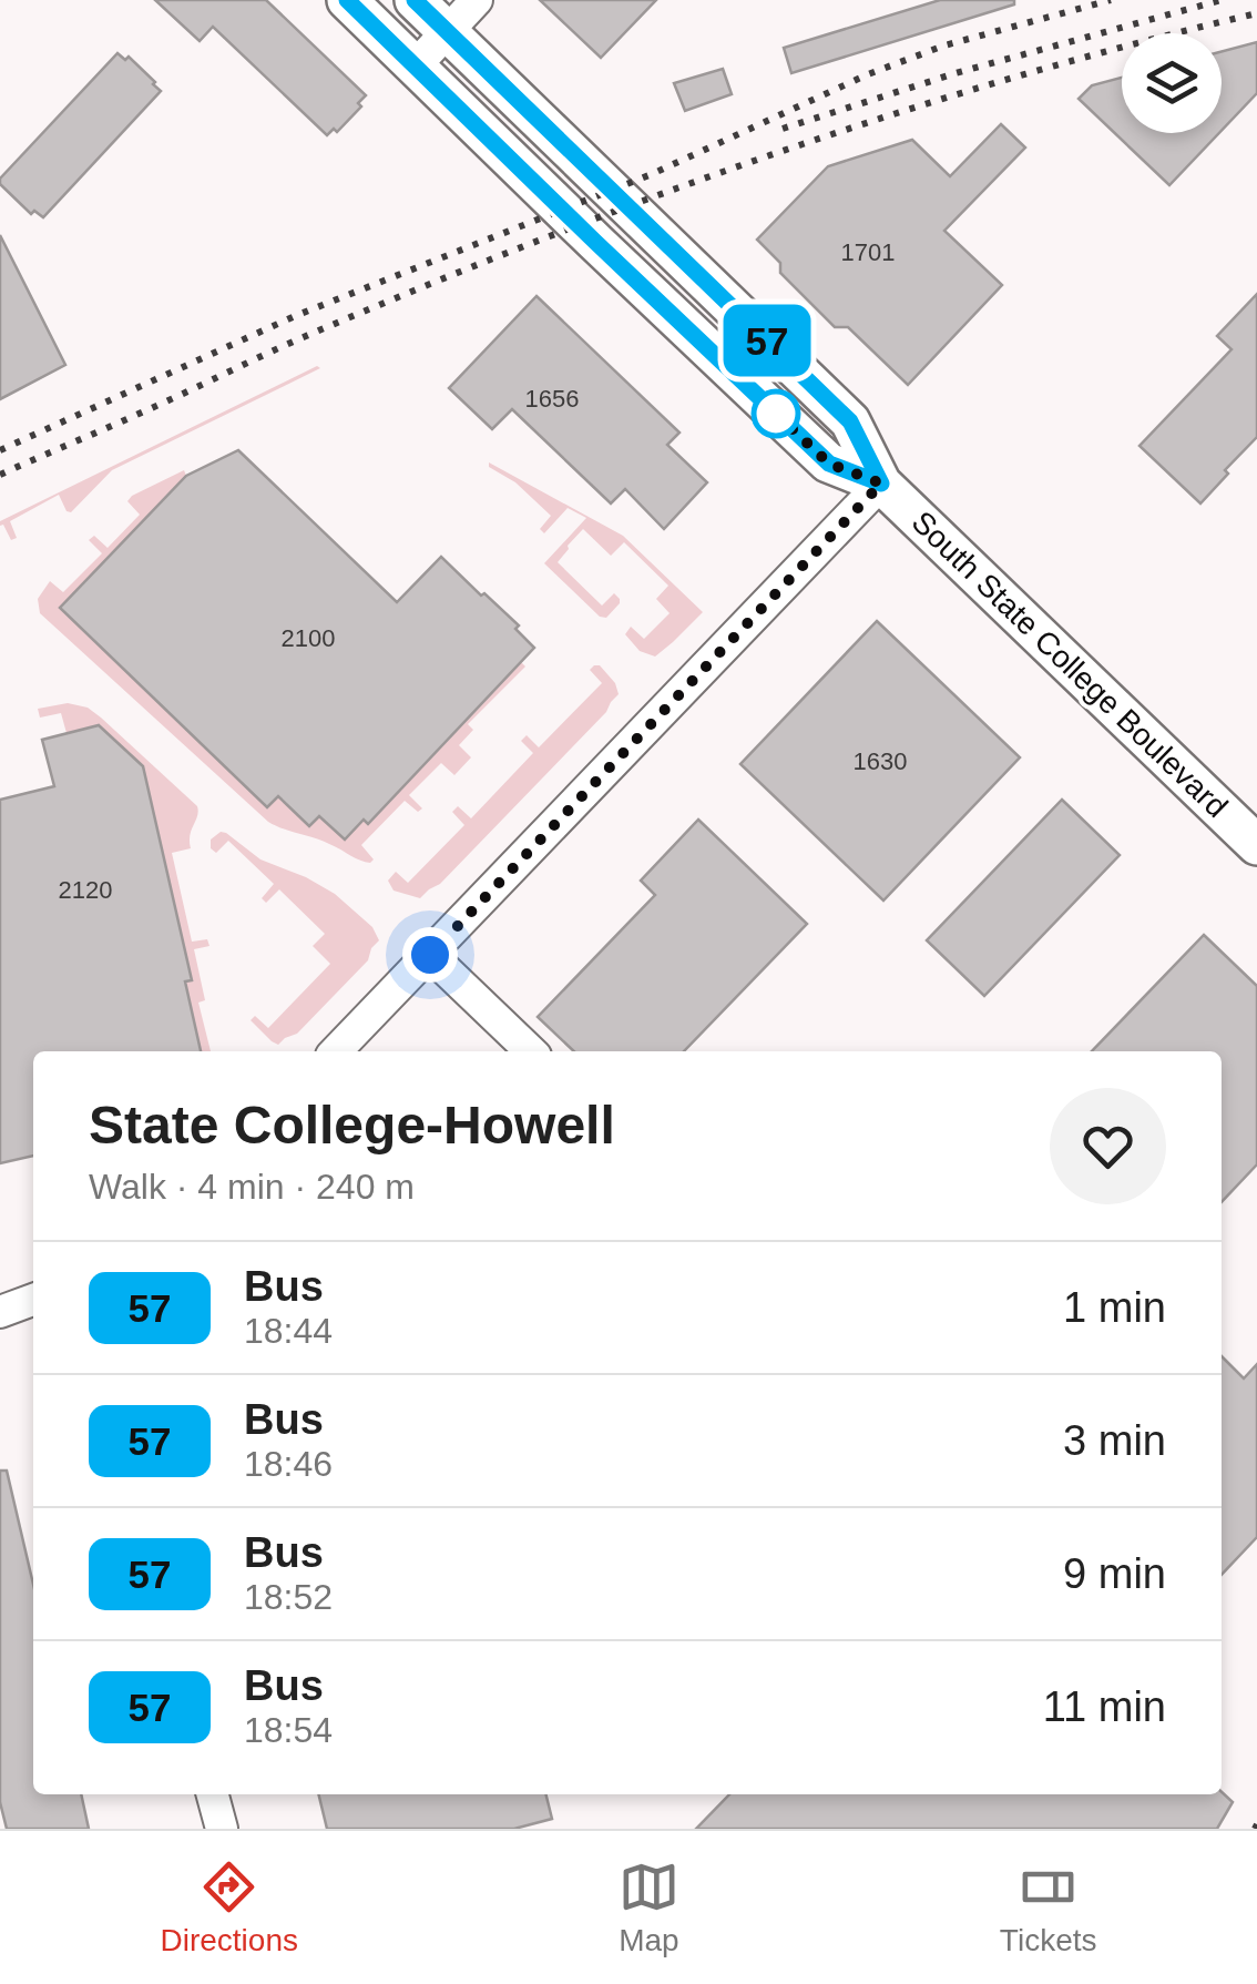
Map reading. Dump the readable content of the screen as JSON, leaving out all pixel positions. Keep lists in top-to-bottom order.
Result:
{
  "streets": {
    "main road": ["South State College Boulevard"]
  },
  "lines": ["bus line 57"],
  "house_numbers": [
    "1701",
    "1656",
    "2100",
    "1630",
    "2120"
  ],
  "page": {
    "on_map": "57",
    "heading": ["State College-Howell", "Walk · 4 min · 240 m"],
    "list": [
      {
        "mark": "57",
        "name": "Bus",
        "note": "18:44",
        "value": "1 min"
      },
      {
        "mark": "57",
        "name": "Bus",
        "note": "18:46",
        "value": "3 min"
      },
      {
        "mark": "57",
        "name": "Bus",
        "note": "18:52",
        "value": "9 min"
      },
      {
        "mark": "57",
        "name": "Bus",
        "note": "18:54",
        "value": "11 min"
      }
    ],
    "tabs": ["Directions", "Map", "Tickets"]
  }
}
